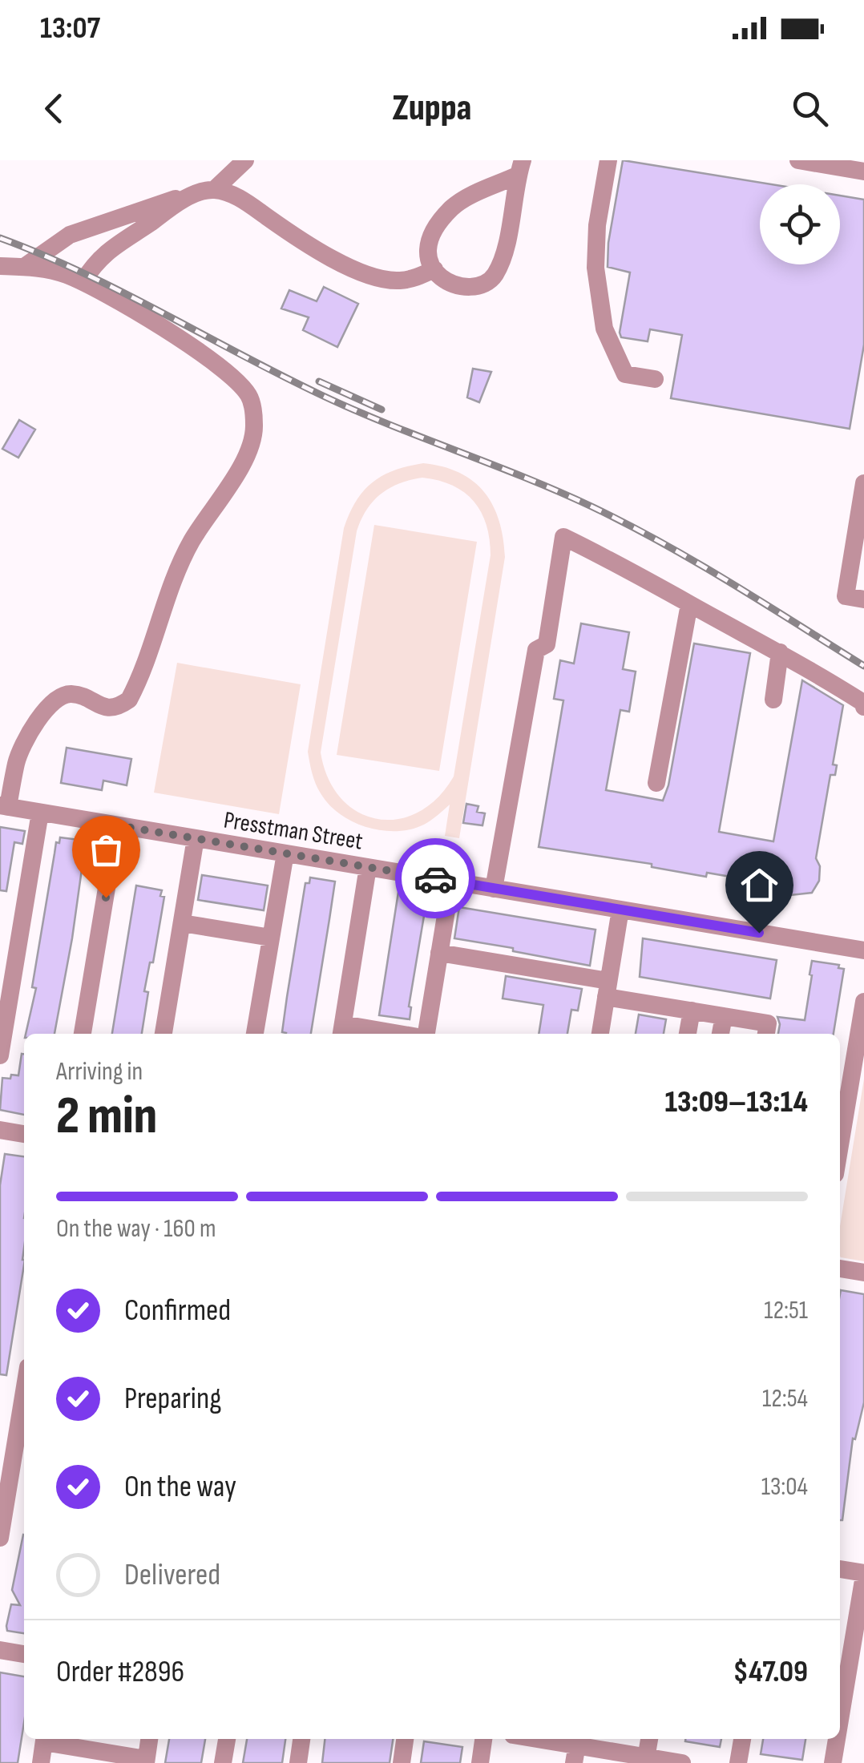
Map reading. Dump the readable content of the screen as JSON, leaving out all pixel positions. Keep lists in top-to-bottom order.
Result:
{
  "streets": {
    "street": ["Presstman Street"]
  },
  "page": {
    "status": "13:07",
    "header": "Zuppa",
    "heading": ["2 min", "Arriving in", "13:09–13:14"],
    "panel": ["Order #2896", "$47.09"],
    "bar": "On the way · 160 m",
    "list": [
      ["Confirmed", "12:51"],
      ["Preparing", "12:54"],
      ["On the way", "13:04"],
      "Delivered"
    ]
  }
}
